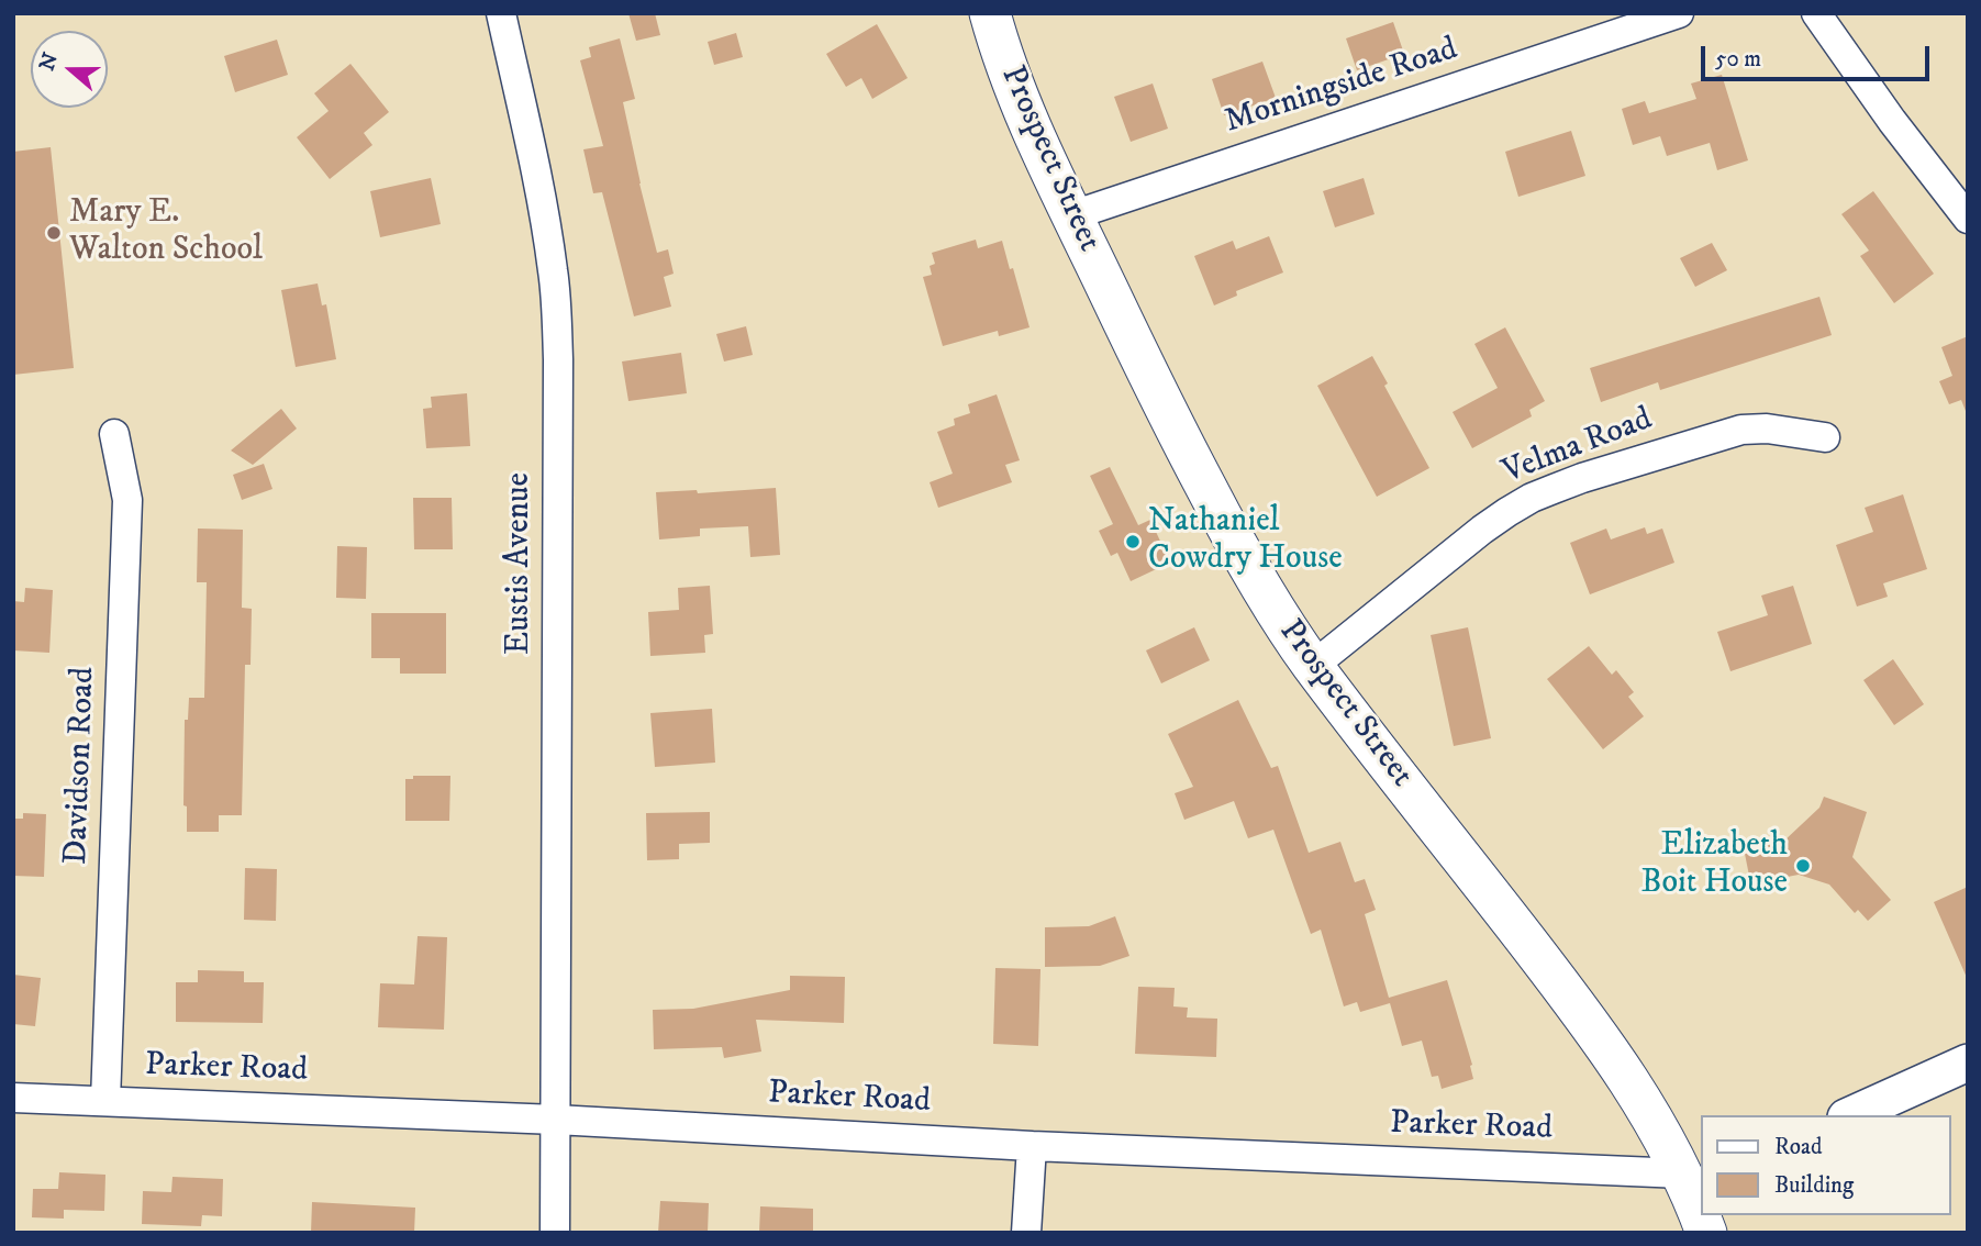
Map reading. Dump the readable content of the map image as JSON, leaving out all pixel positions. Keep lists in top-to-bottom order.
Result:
{
  "streets": {
    "main road": ["Prospect Street"],
    "street": [
      "Morningside Road",
      "Velma Road",
      "Eustis Avenue",
      "Davidson Road",
      "Parker Road"
    ]
  },
  "crossings": [
    ["Morningside Road", "Prospect Street"],
    ["Prospect Street", "Velma Road"],
    ["Prospect Street", "Parker Road"],
    ["Eustis Avenue", "Parker Road"],
    ["Davidson Road", "Parker Road"]
  ],
  "places": ["Mary E. Walton School", "Nathaniel Cowdry House", "Elizabeth Boit House"],
  "legend": ["Road", "Building"],
  "scale_bar": "50 m",
  "north": "left"
}
